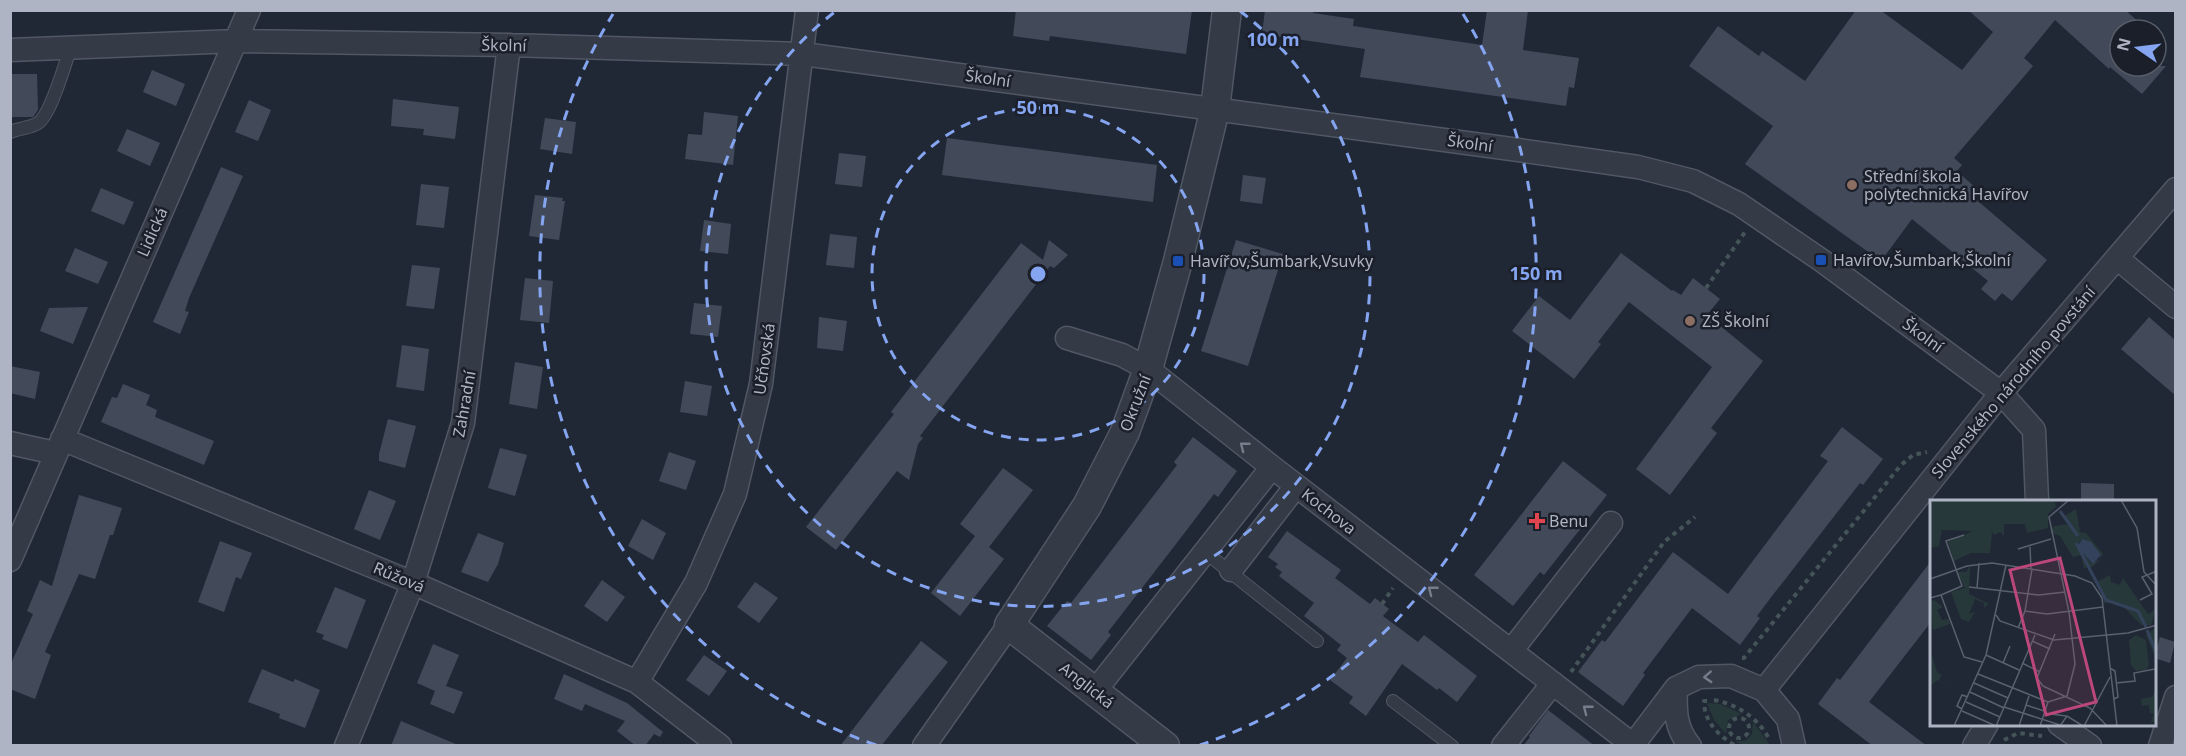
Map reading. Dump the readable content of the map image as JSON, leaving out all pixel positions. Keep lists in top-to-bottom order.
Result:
{
  "streets": {
    "street": [
      "Školní",
      "Lidická",
      "Učňovská",
      "Slovenského národního povstání",
      "Okružní",
      "Zahradní",
      "Kochova",
      "Růžová",
      "Anglická"
    ]
  },
  "crossings": [
    ["Školní", "Lidická"],
    ["Školní", "Učňovská"],
    ["Školní", "Slovenského národního povstání"],
    ["Školní", "Okružní"],
    ["Školní", "Zahradní"],
    ["Lidická", "Růžová"],
    ["Učňovská", "Růžová"],
    ["Okružní", "Kochova"],
    ["Okružní", "Anglická"],
    ["Zahradní", "Růžová"]
  ],
  "one_way": ["Kochova"],
  "places": {
    "other": ["Střední škola polytechnická Havířov", "ZŠ Školní"],
    "transit": ["Havířov,Šumbark,Školní", "Havířov,Šumbark,Vsuvky"],
    "health": ["Benu"]
  },
  "north": "left",
  "rings": ["100 m", "50 m", "150 m"]
}
